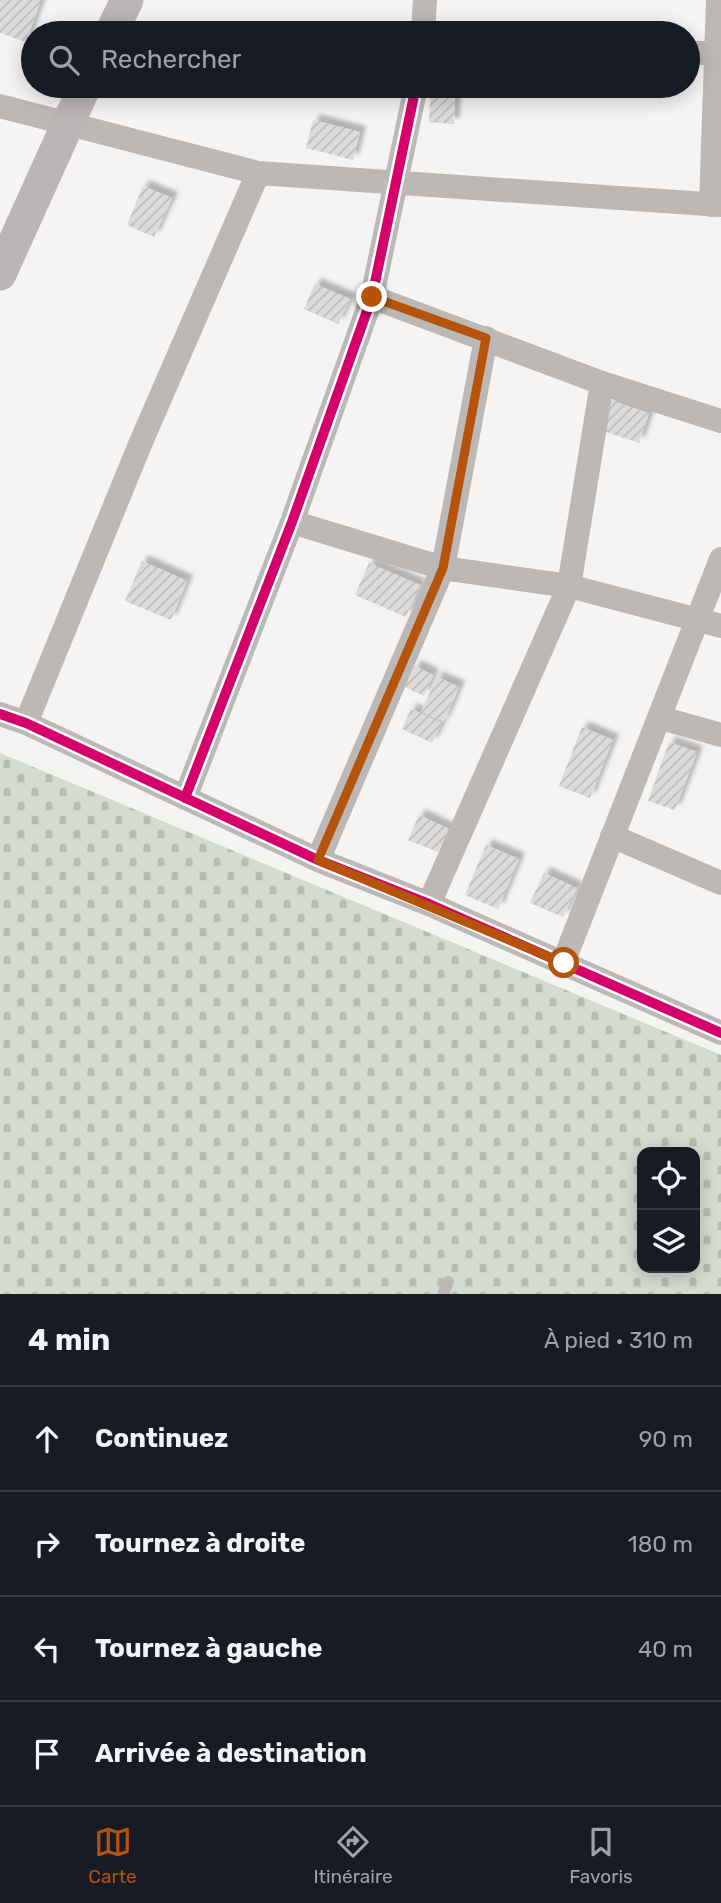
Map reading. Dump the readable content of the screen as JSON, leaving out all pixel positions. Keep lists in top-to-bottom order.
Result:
{
  "page": {
    "search": "Rechercher",
    "heading": ["4 min", "À pied · 310 m"],
    "list": [
      ["Continuez", "90 m"],
      ["Tournez à droite", "180 m"],
      ["Tournez à gauche", "40 m"],
      "Arrivée à destination"
    ],
    "nav": ["Carte", "Itinéraire", "Favoris"]
  }
}
